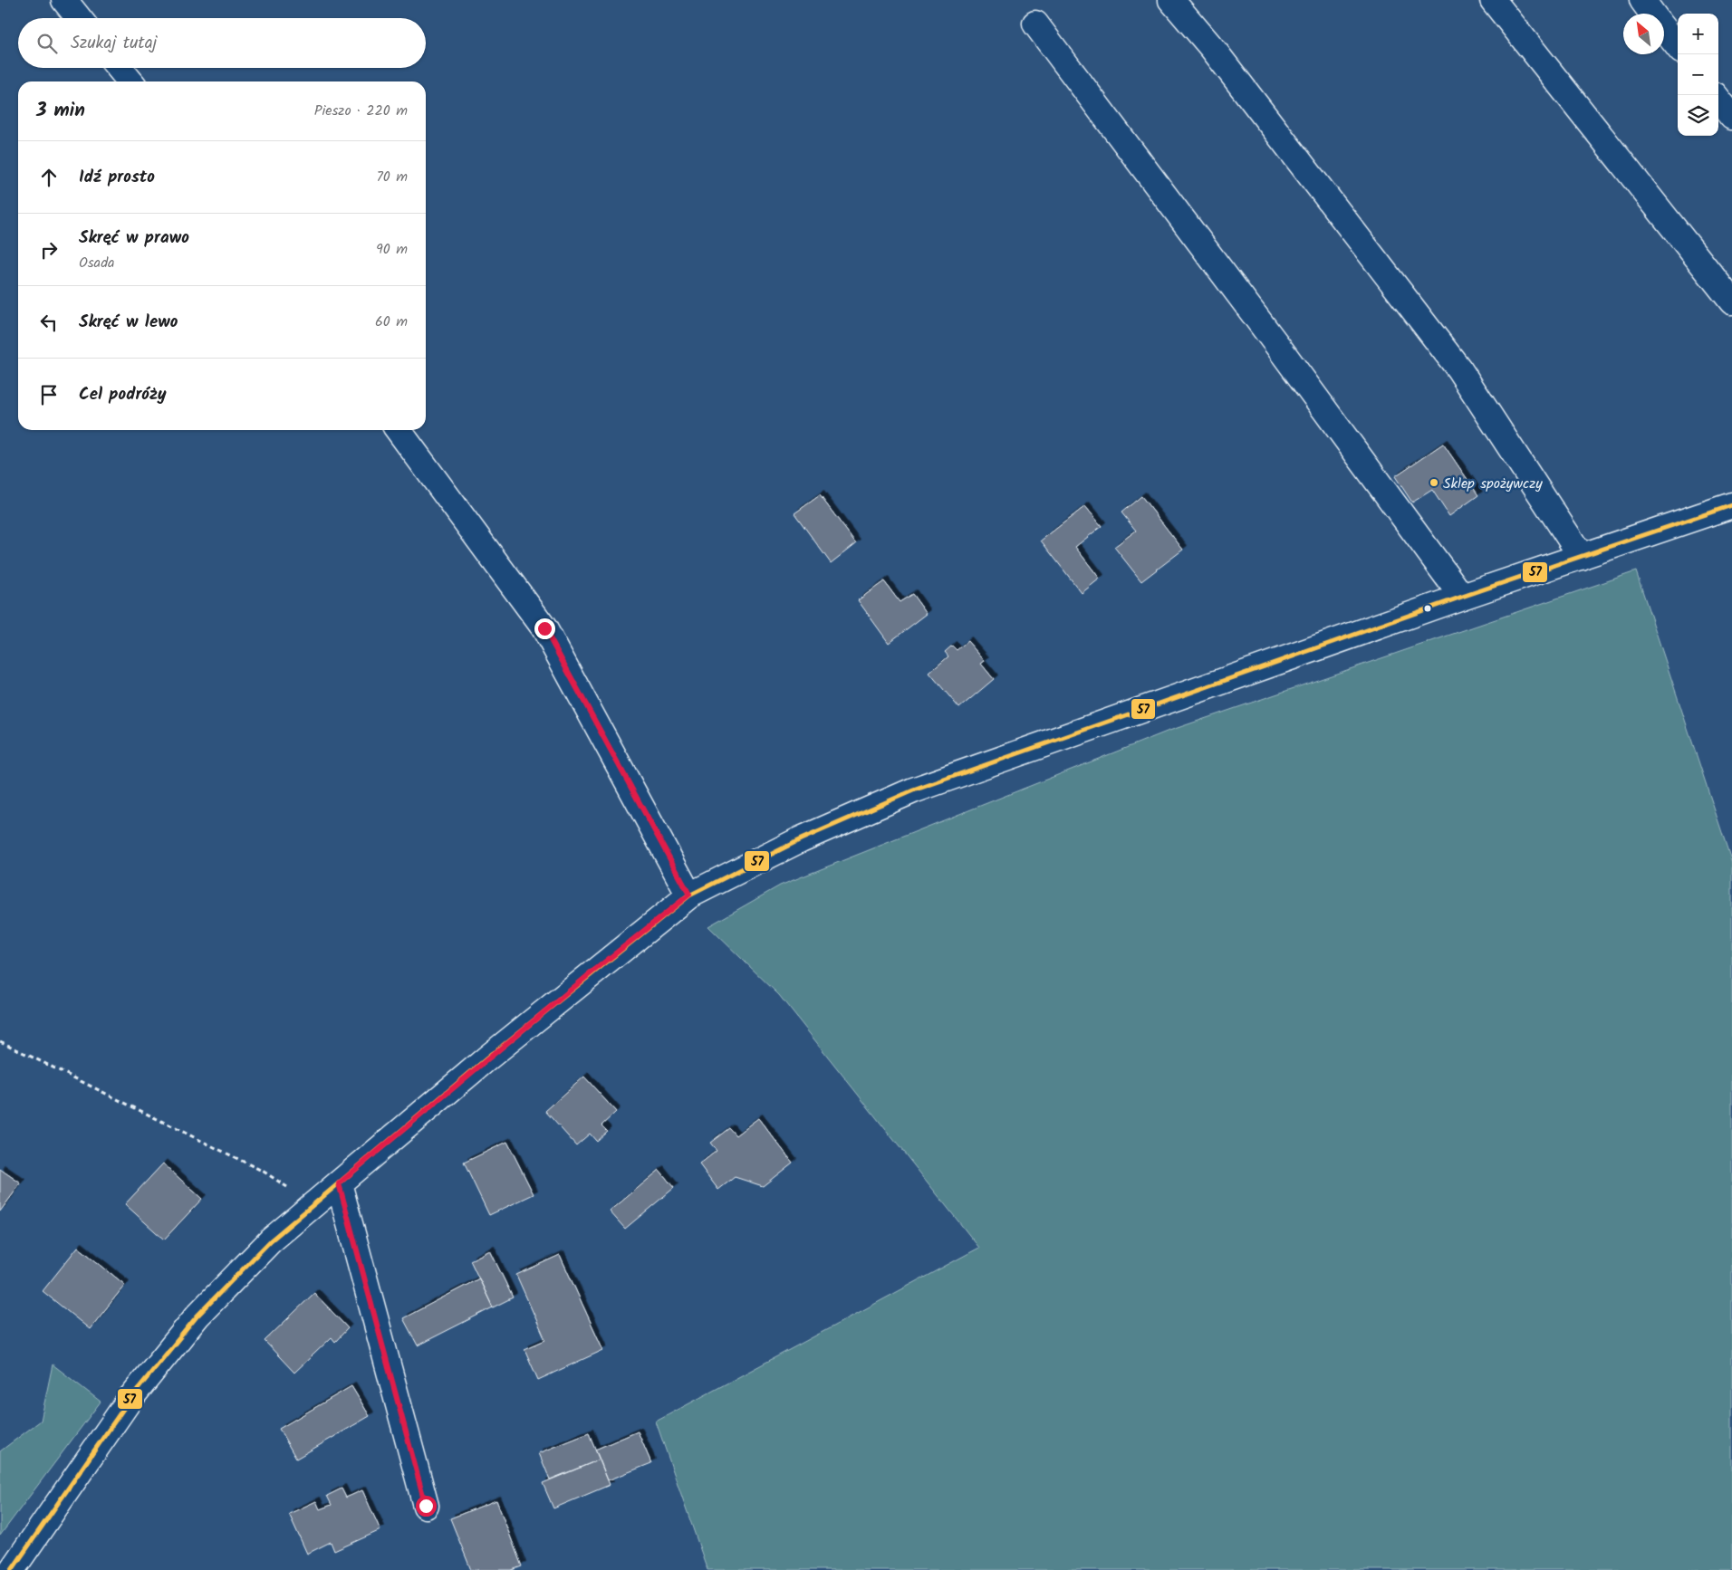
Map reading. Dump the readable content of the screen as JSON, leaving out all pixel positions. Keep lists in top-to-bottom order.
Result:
{
  "places": ["Sklep spożywczy"],
  "lines": ["transit line 57"],
  "north": "top left",
  "page": {
    "map_buttons": ["+", "−"],
    "search": "Szukaj tutaj",
    "heading": ["3 min", "Pieszo · 220 m"],
    "list": [
      ["Idź prosto", "70 m"],
      ["Skręć w prawo", "Osada", "90 m"],
      ["Skręć w lewo", "60 m"],
      "Cel podróży"
    ]
  }
}
